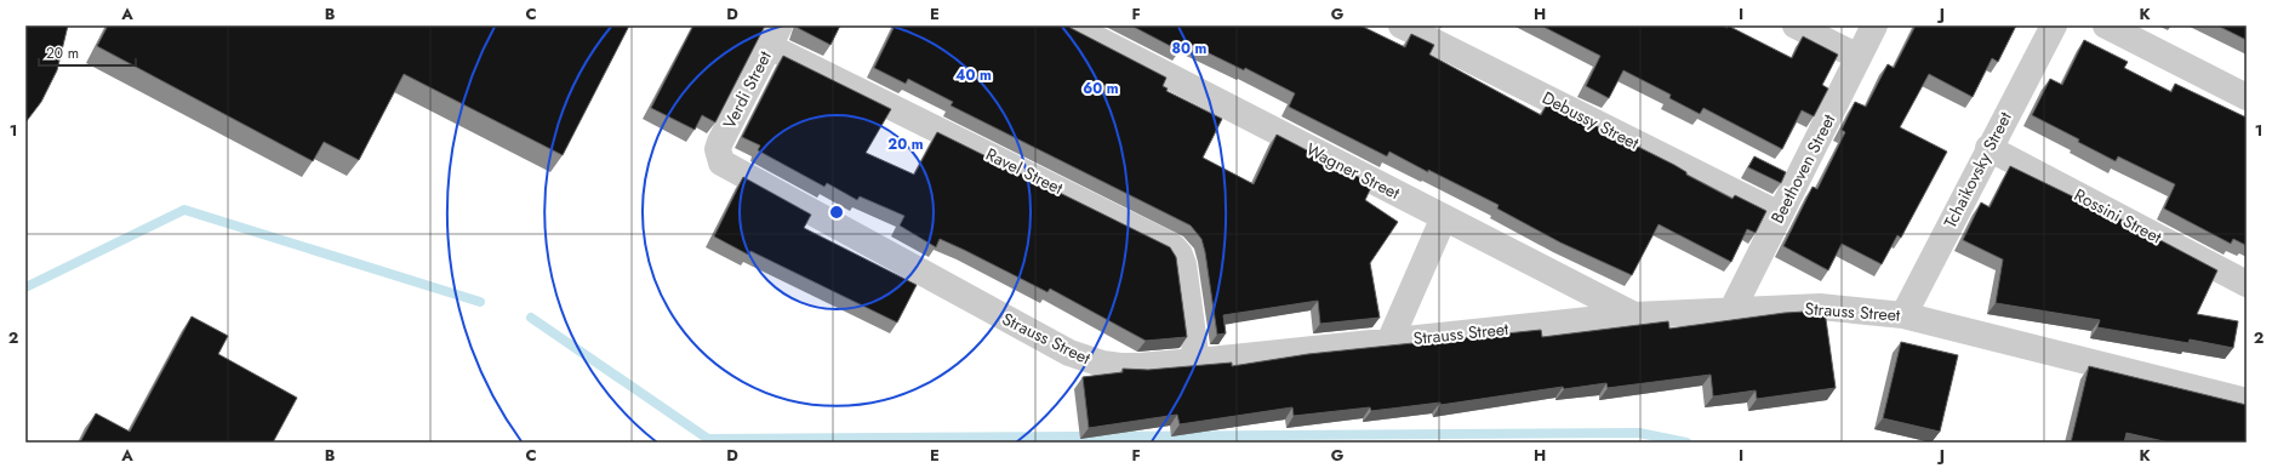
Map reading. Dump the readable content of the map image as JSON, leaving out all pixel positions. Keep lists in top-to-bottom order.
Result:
{
  "streets": {
    "street": [
      "Verdi Street",
      "Debussy Street",
      "Beethoven Street",
      "Tchaikovsky Street",
      "Ravel Street",
      "Wagner Street",
      "Rossini Street",
      "Strauss Street"
    ]
  },
  "crossings": [
    ["Verdi Street", "Ravel Street"],
    ["Verdi Street", "Strauss Street"],
    ["Debussy Street", "Beethoven Street"],
    ["Beethoven Street", "Strauss Street"],
    ["Tchaikovsky Street", "Rossini Street"],
    ["Tchaikovsky Street", "Strauss Street"],
    ["Ravel Street", "Strauss Street"],
    ["Wagner Street", "Strauss Street"]
  ],
  "scale_bar": "20 m",
  "grid": {
    "columns": [
      "A",
      "B",
      "C",
      "D",
      "E",
      "F",
      "G",
      "H",
      "I",
      "J",
      "K"
    ],
    "rows": ["1", "2"]
  },
  "rings": [
    "80 m",
    "40 m",
    "60 m",
    "20 m"
  ]
}
